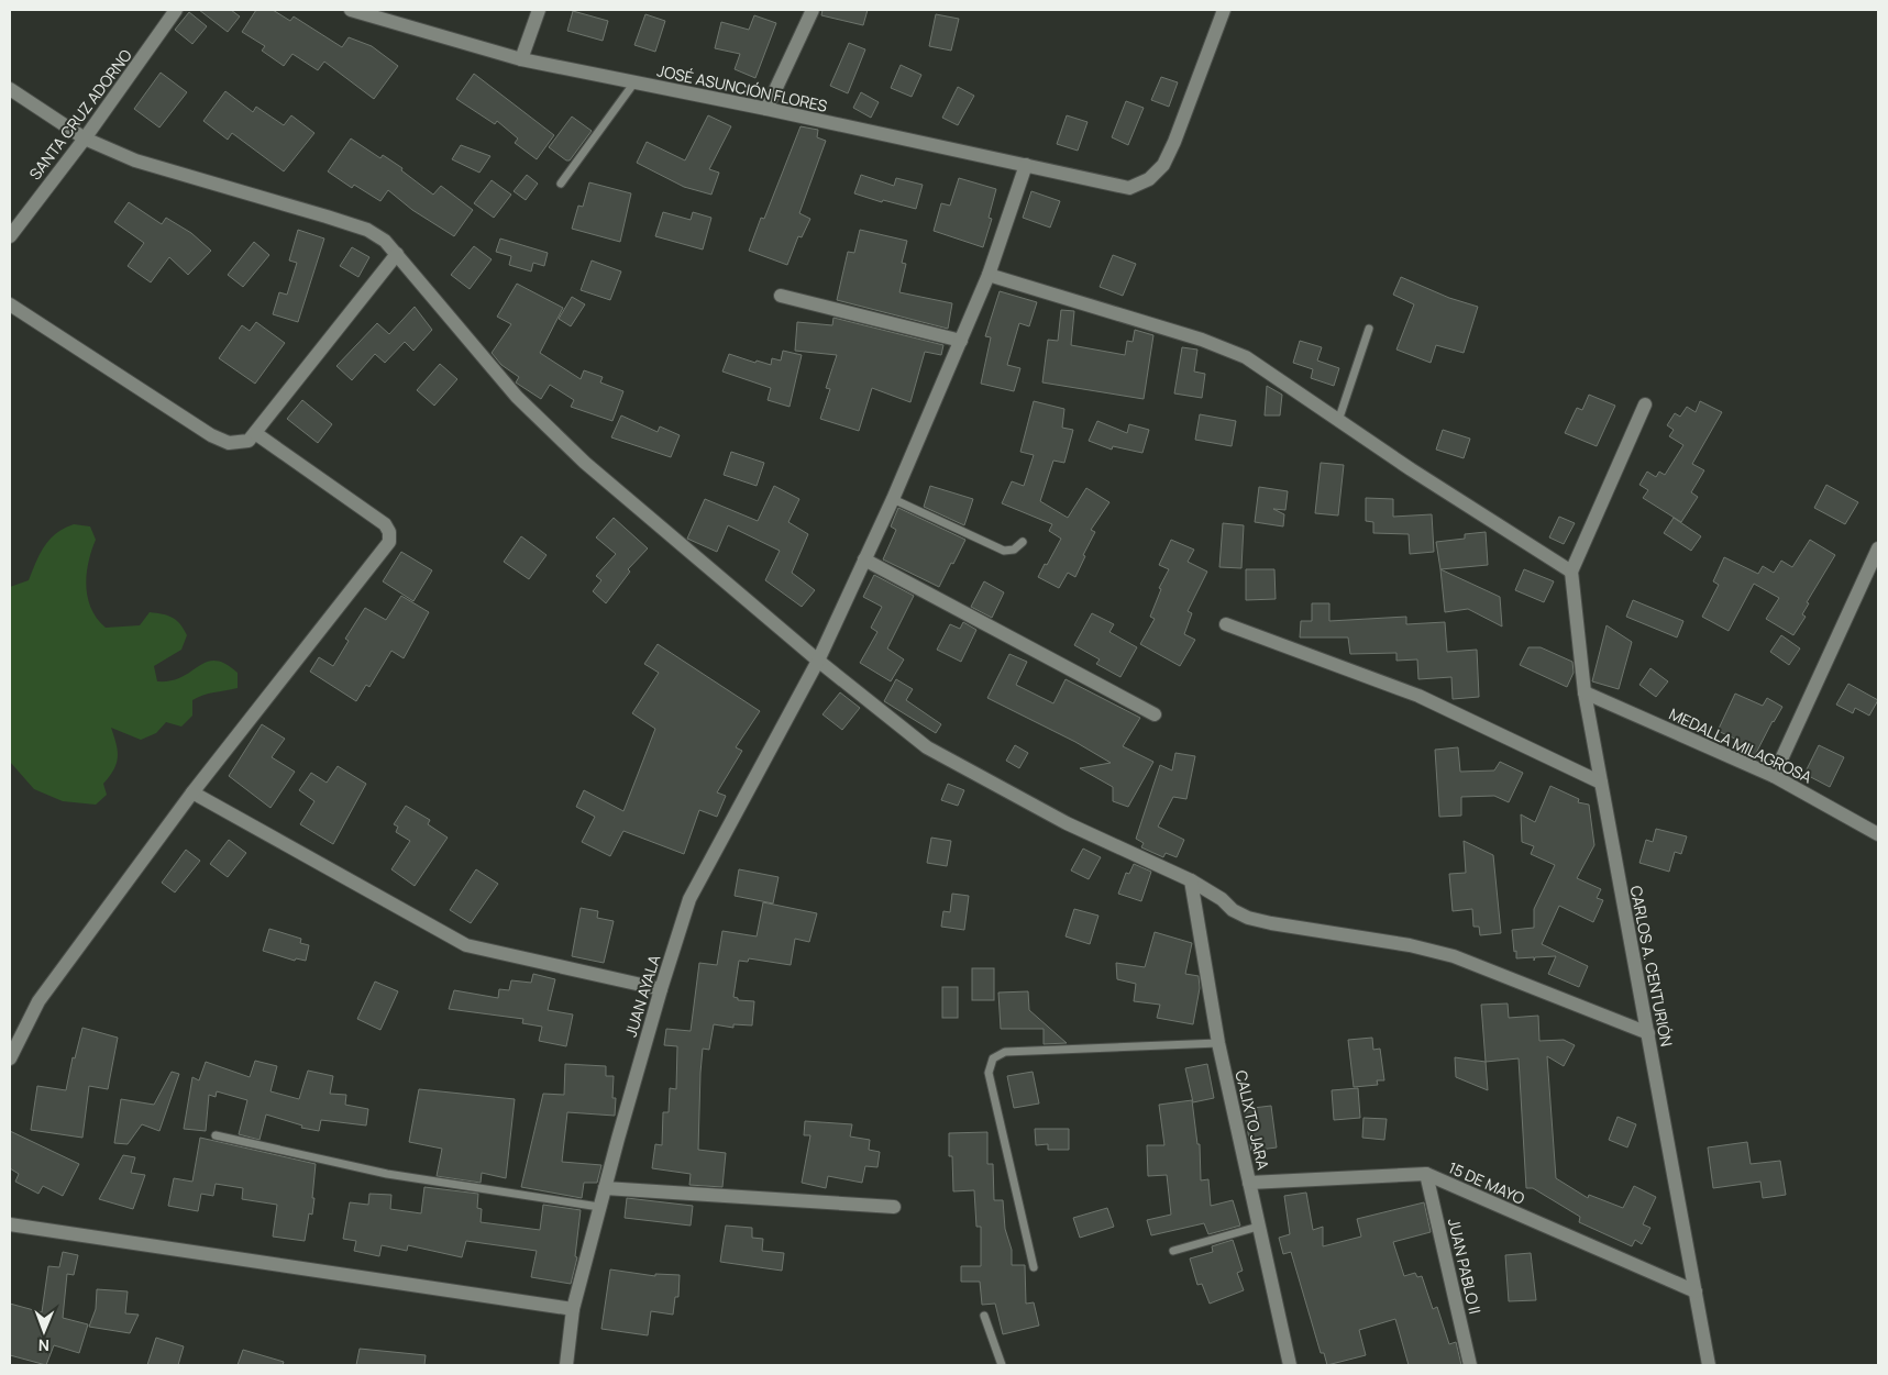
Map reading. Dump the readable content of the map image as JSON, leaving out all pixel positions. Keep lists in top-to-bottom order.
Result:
{
  "streets": {
    "street": [
      "JOSÉ ASUNCIÓN FLORES",
      "SANTA CRUZ ADORNO",
      "MEDALLA MILAGROSA",
      "CARLOS A. CENTURIÓN",
      "JUAN AYALA",
      "CALIXTO JARA",
      "15 DE MAYO",
      "JUAN PABLO II"
    ]
  },
  "crossings": [
    ["JOSÉ ASUNCIÓN FLORES", "JUAN AYALA"],
    ["MEDALLA MILAGROSA", "CARLOS A. CENTURIÓN"],
    ["CARLOS A. CENTURIÓN", "15 DE MAYO"],
    ["CALIXTO JARA", "15 DE MAYO"],
    ["15 DE MAYO", "JUAN PABLO II"]
  ],
  "north": "bottom"
}
